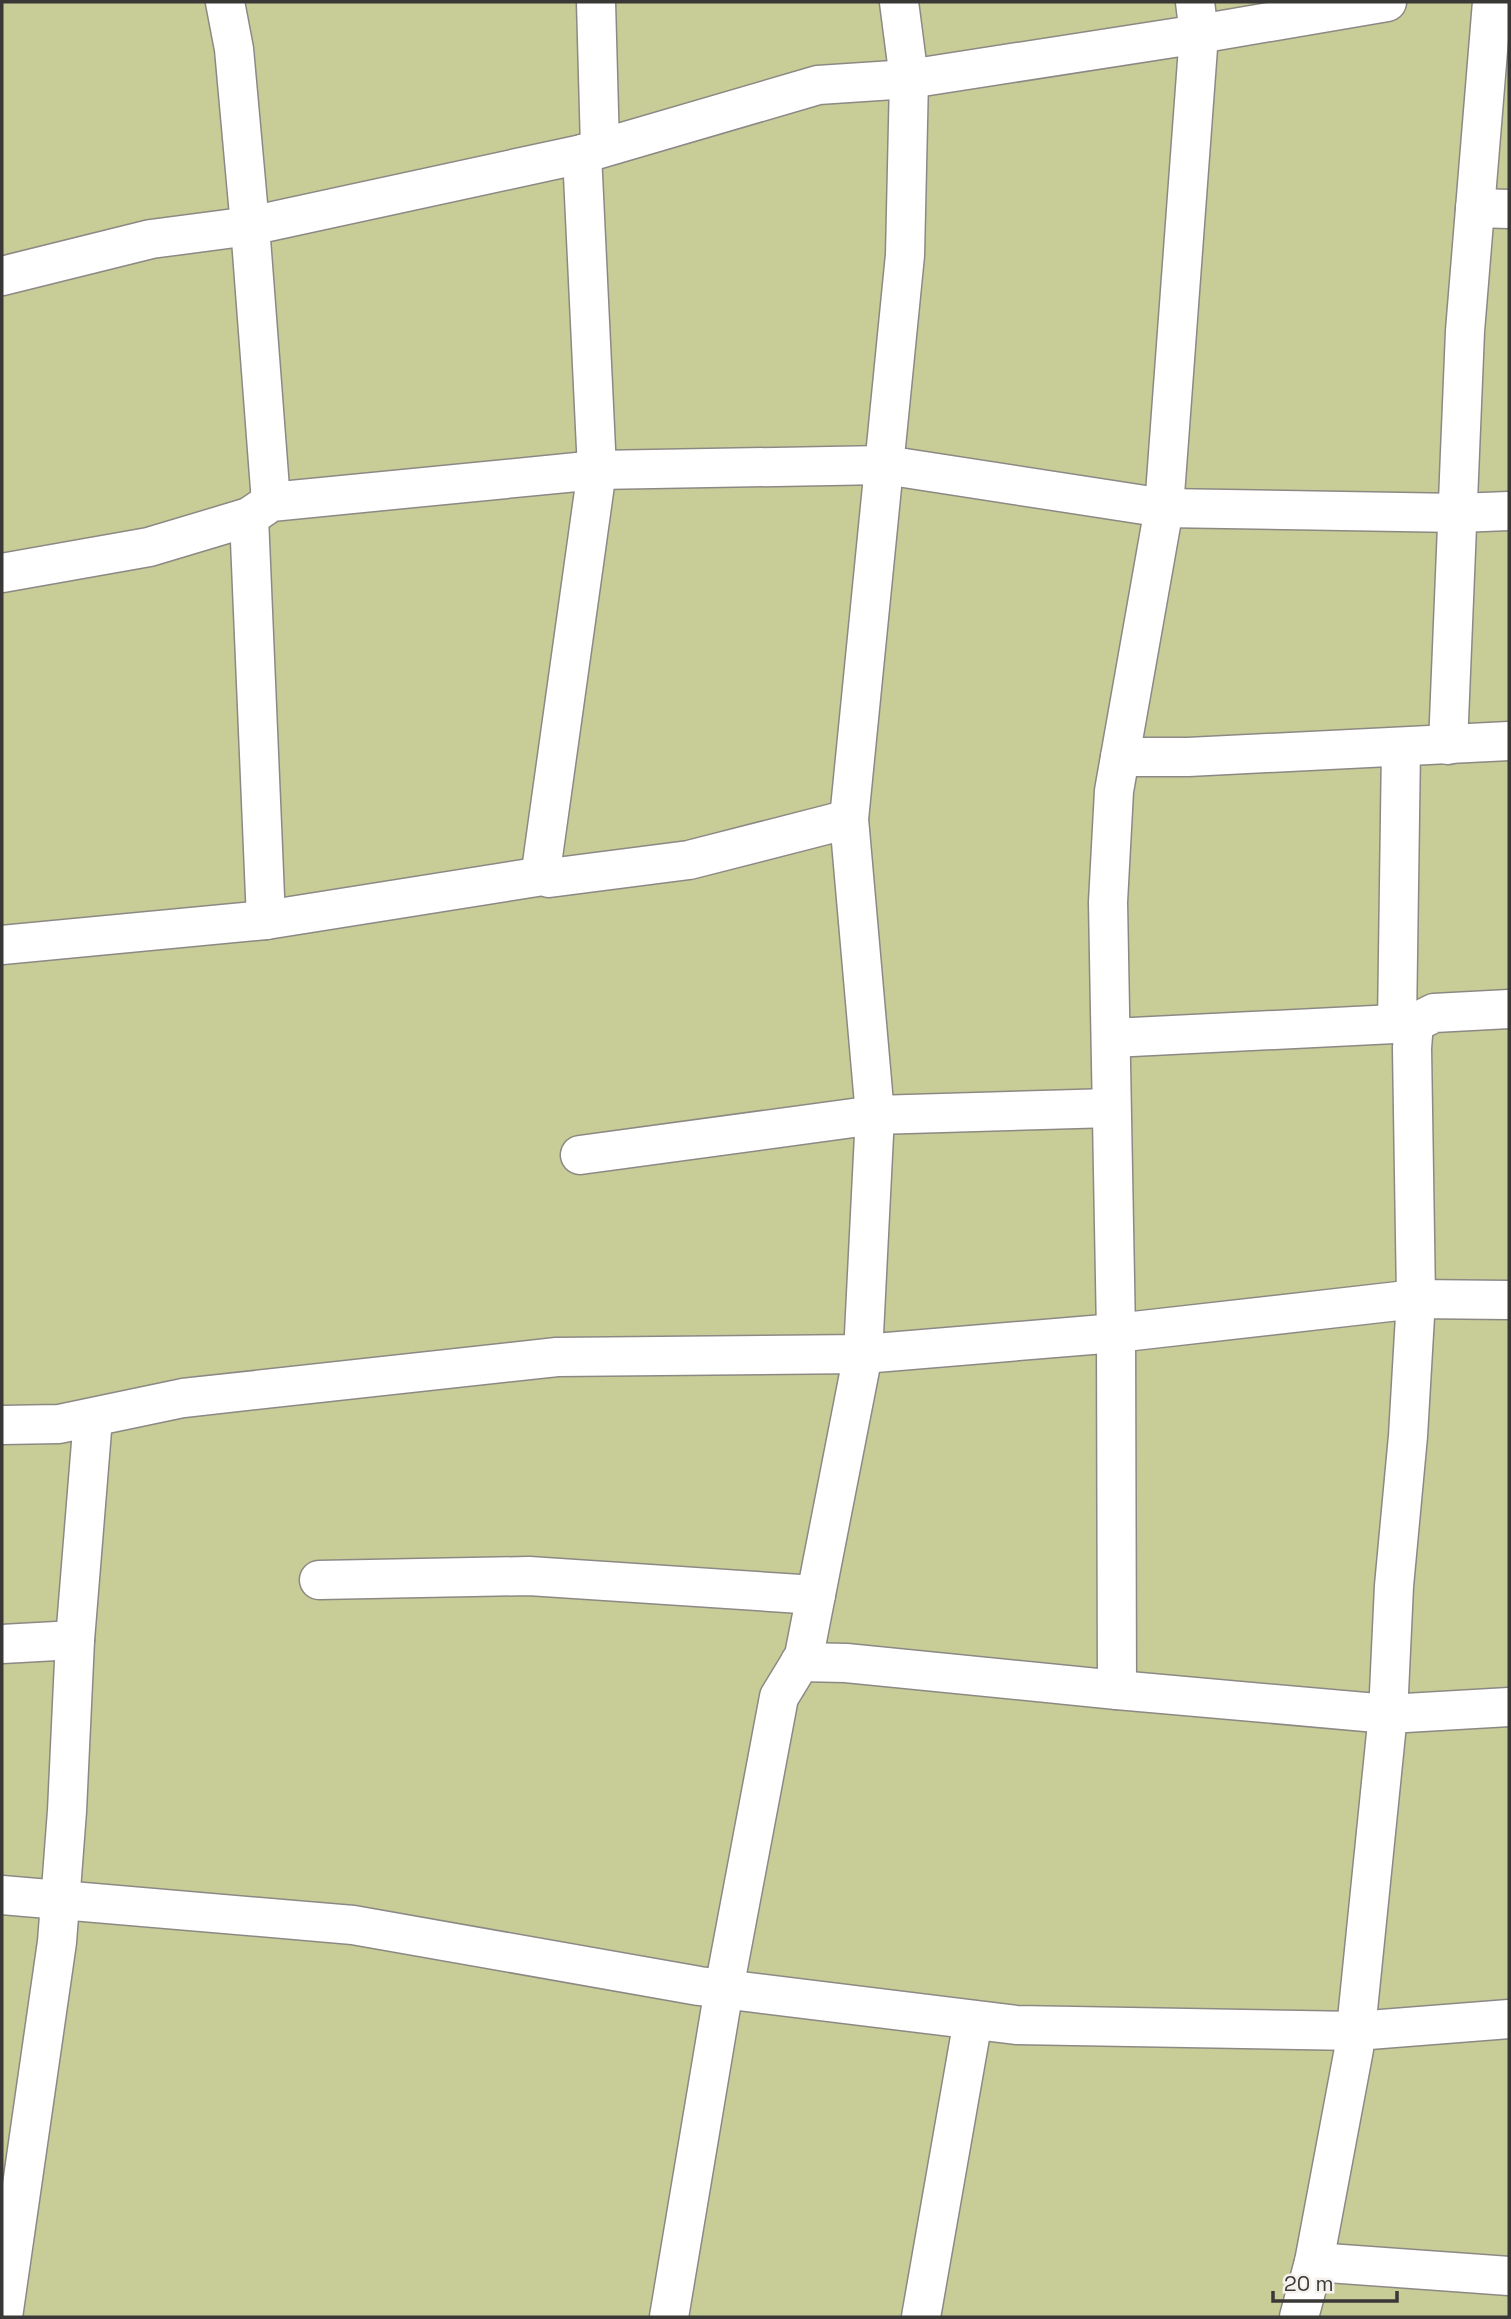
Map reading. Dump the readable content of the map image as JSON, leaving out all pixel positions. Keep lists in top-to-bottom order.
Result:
{
  "scale_bar": "20 m"
}
